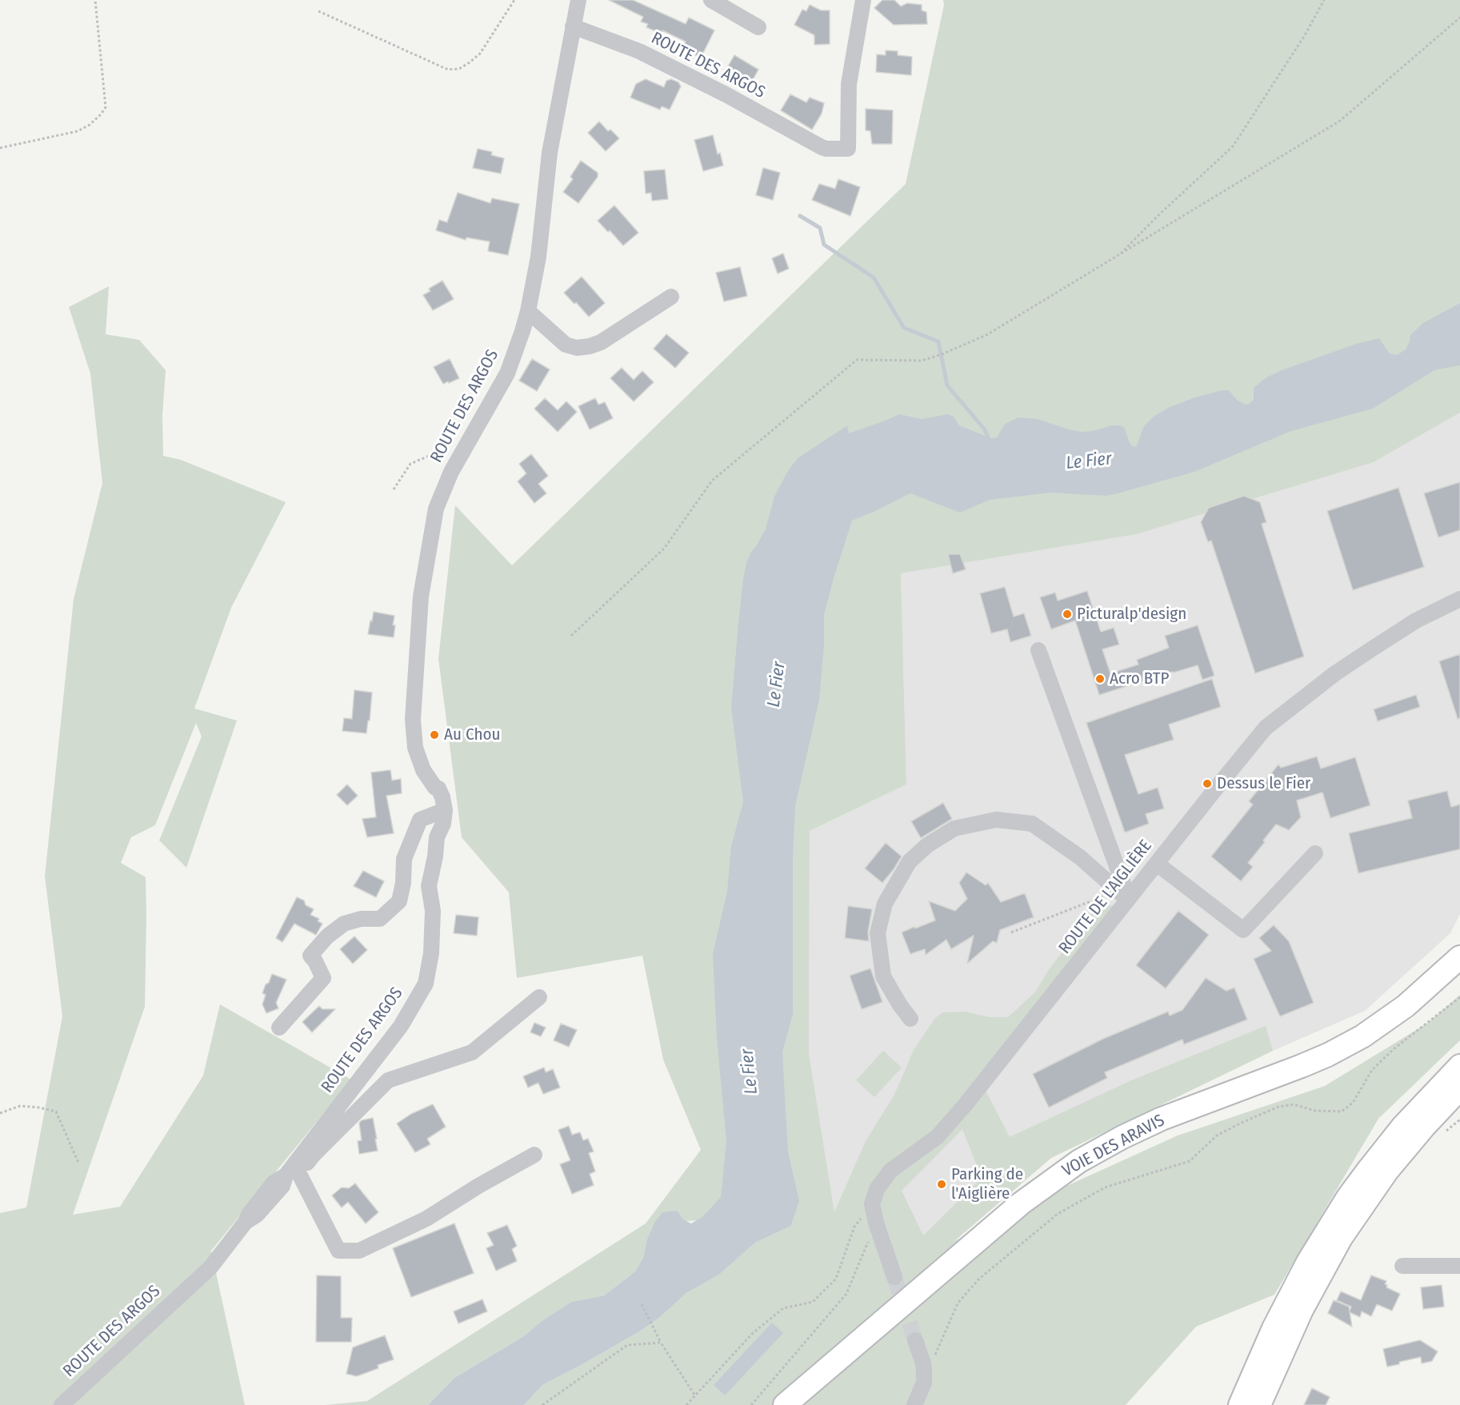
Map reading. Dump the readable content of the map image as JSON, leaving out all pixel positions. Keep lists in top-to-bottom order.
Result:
{
  "streets": {
    "highway": ["VOIE DES ARAVIS"],
    "street": ["ROUTE DES ARGOS", "ROUTE DE L'AIGLIÈRE"]
  },
  "water": ["Le Fier"],
  "places": [
    "Picturalp'design",
    "Acro BTP",
    "Au Chou",
    "Dessus le Fier",
    "Parking de l'Aiglière"
  ]
}
